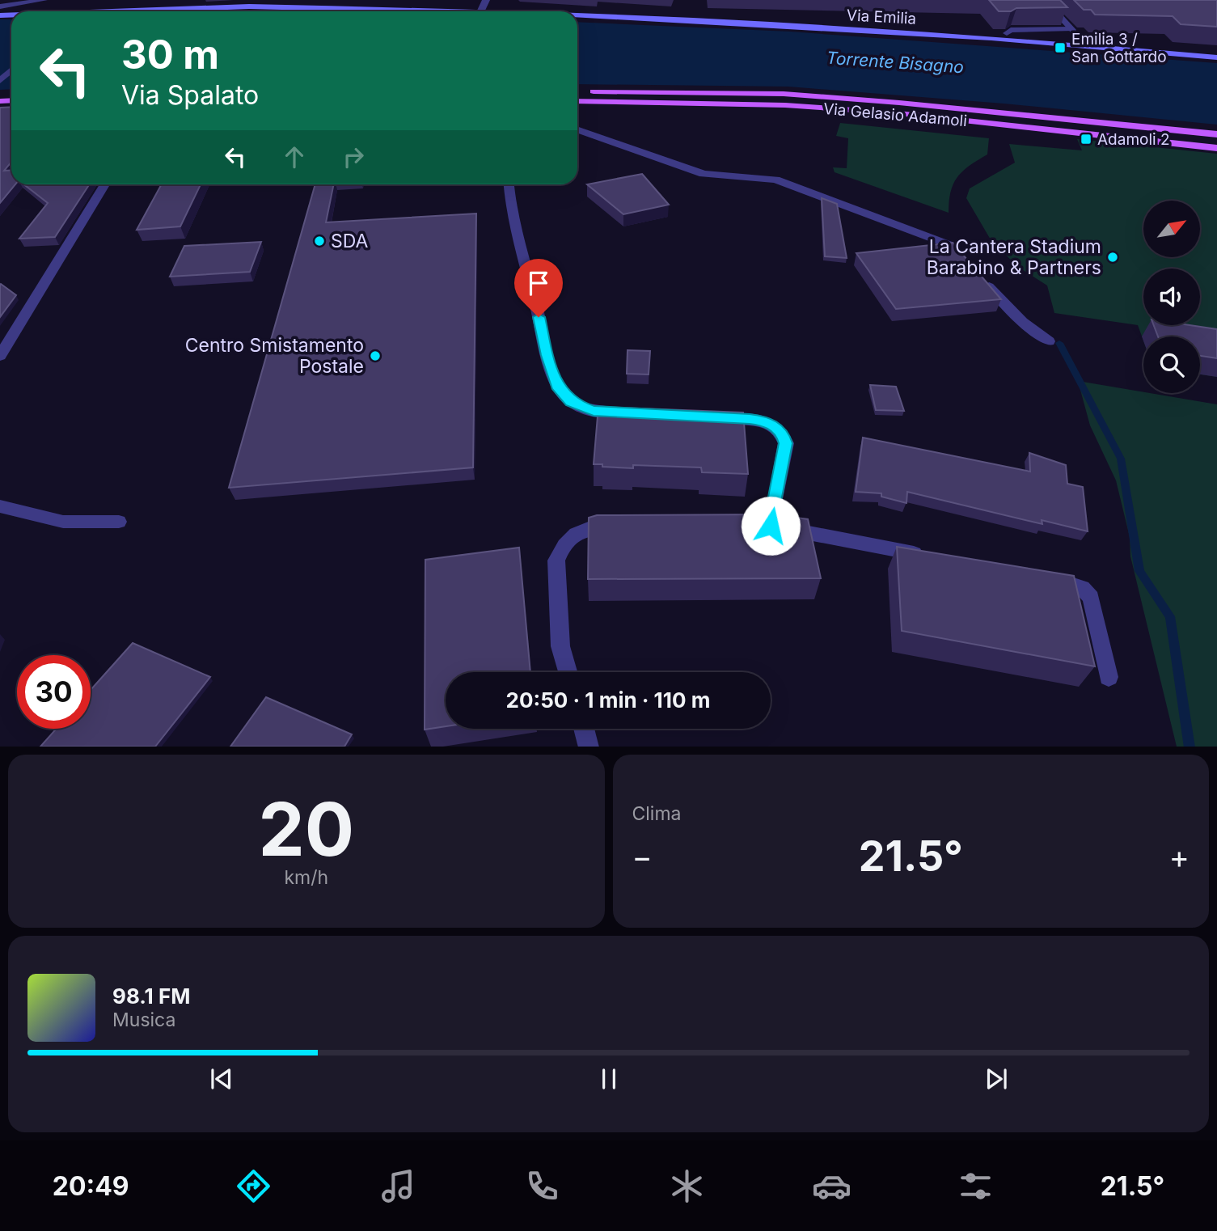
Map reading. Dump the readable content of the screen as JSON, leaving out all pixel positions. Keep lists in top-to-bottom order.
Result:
{
  "streets": {
    "main road": ["Via Emilia", "Via Gelasio Adamoli"]
  },
  "water": ["Torrente Bisagno"],
  "places": {
    "transit": ["Emilia 3 / San Gottardo", "Adamoli 2"],
    "other": ["SDA", "La Cantera Stadium Barabino & Partners", "Centro Smistamento Postale"]
  },
  "north": "top right",
  "page": {
    "turn": ["30 m", "Via Spalato"],
    "limit": "30",
    "trip": "20:50 · 1 min · 110 m",
    "tile": [
      ["20", "km/h"],
      "Clima"
    ],
    "heat": ["−", "21.5°", "+"],
    "song": ["98.1 FM", "Musica"],
    "tabs": ["20:49", "21.5°"]
  }
}
